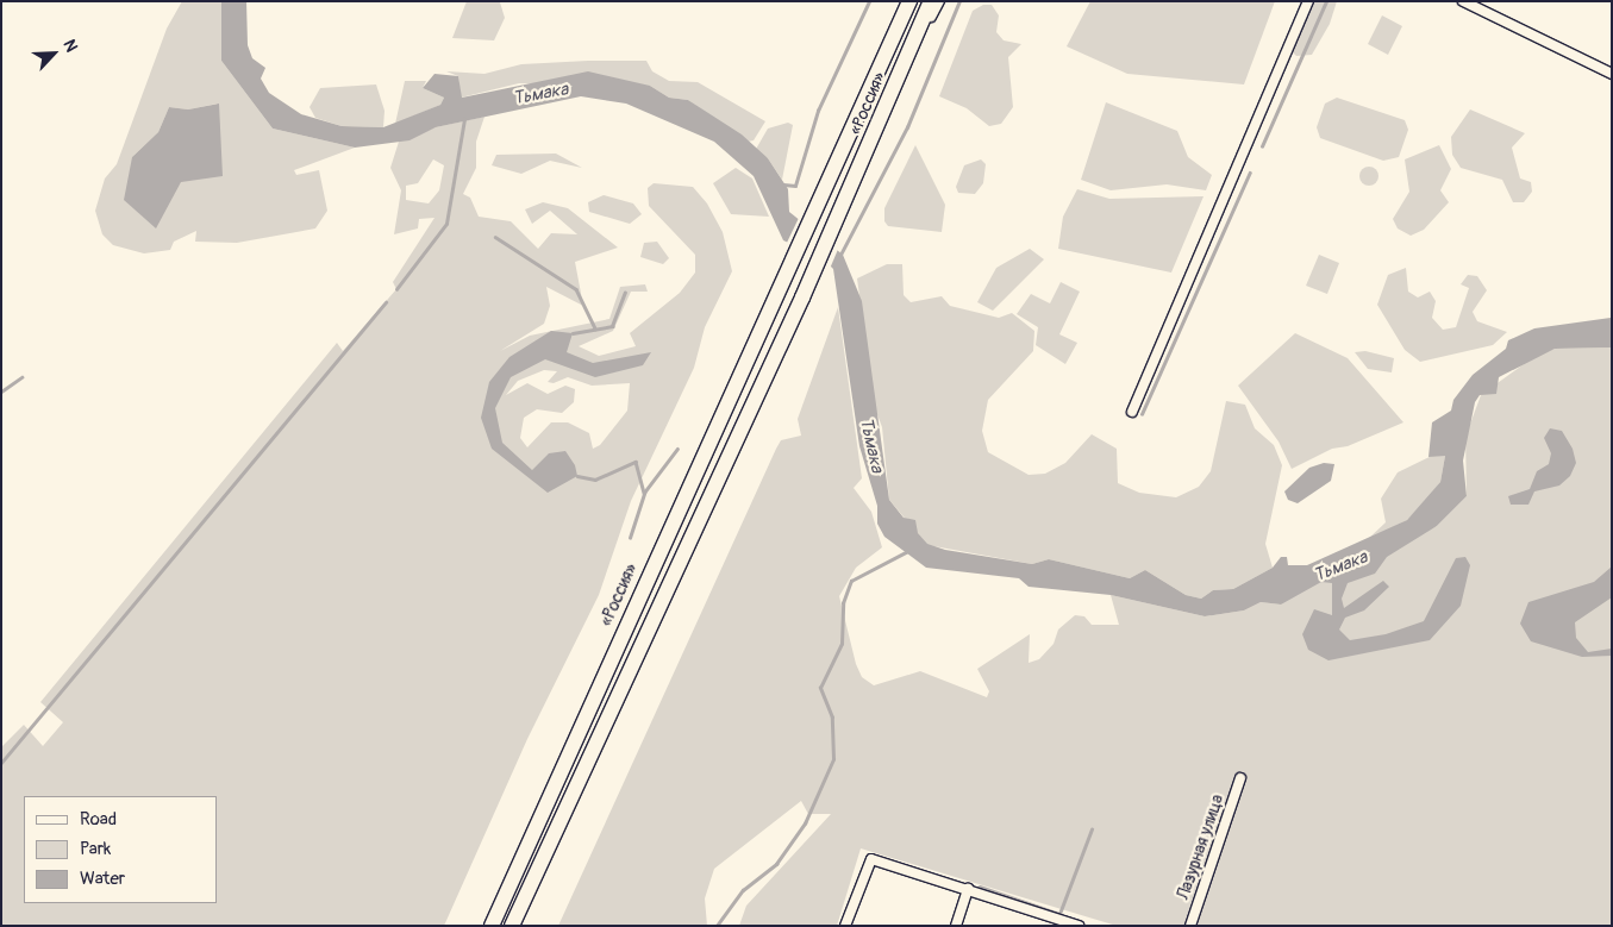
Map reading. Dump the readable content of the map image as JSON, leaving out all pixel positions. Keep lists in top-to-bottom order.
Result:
{
  "streets": {
    "highway": ["«Россия»"],
    "street": ["Лазурная улица"]
  },
  "water": ["Тьмака"],
  "legend": ["Road", "Park", "Water"],
  "north": "top right"
}
